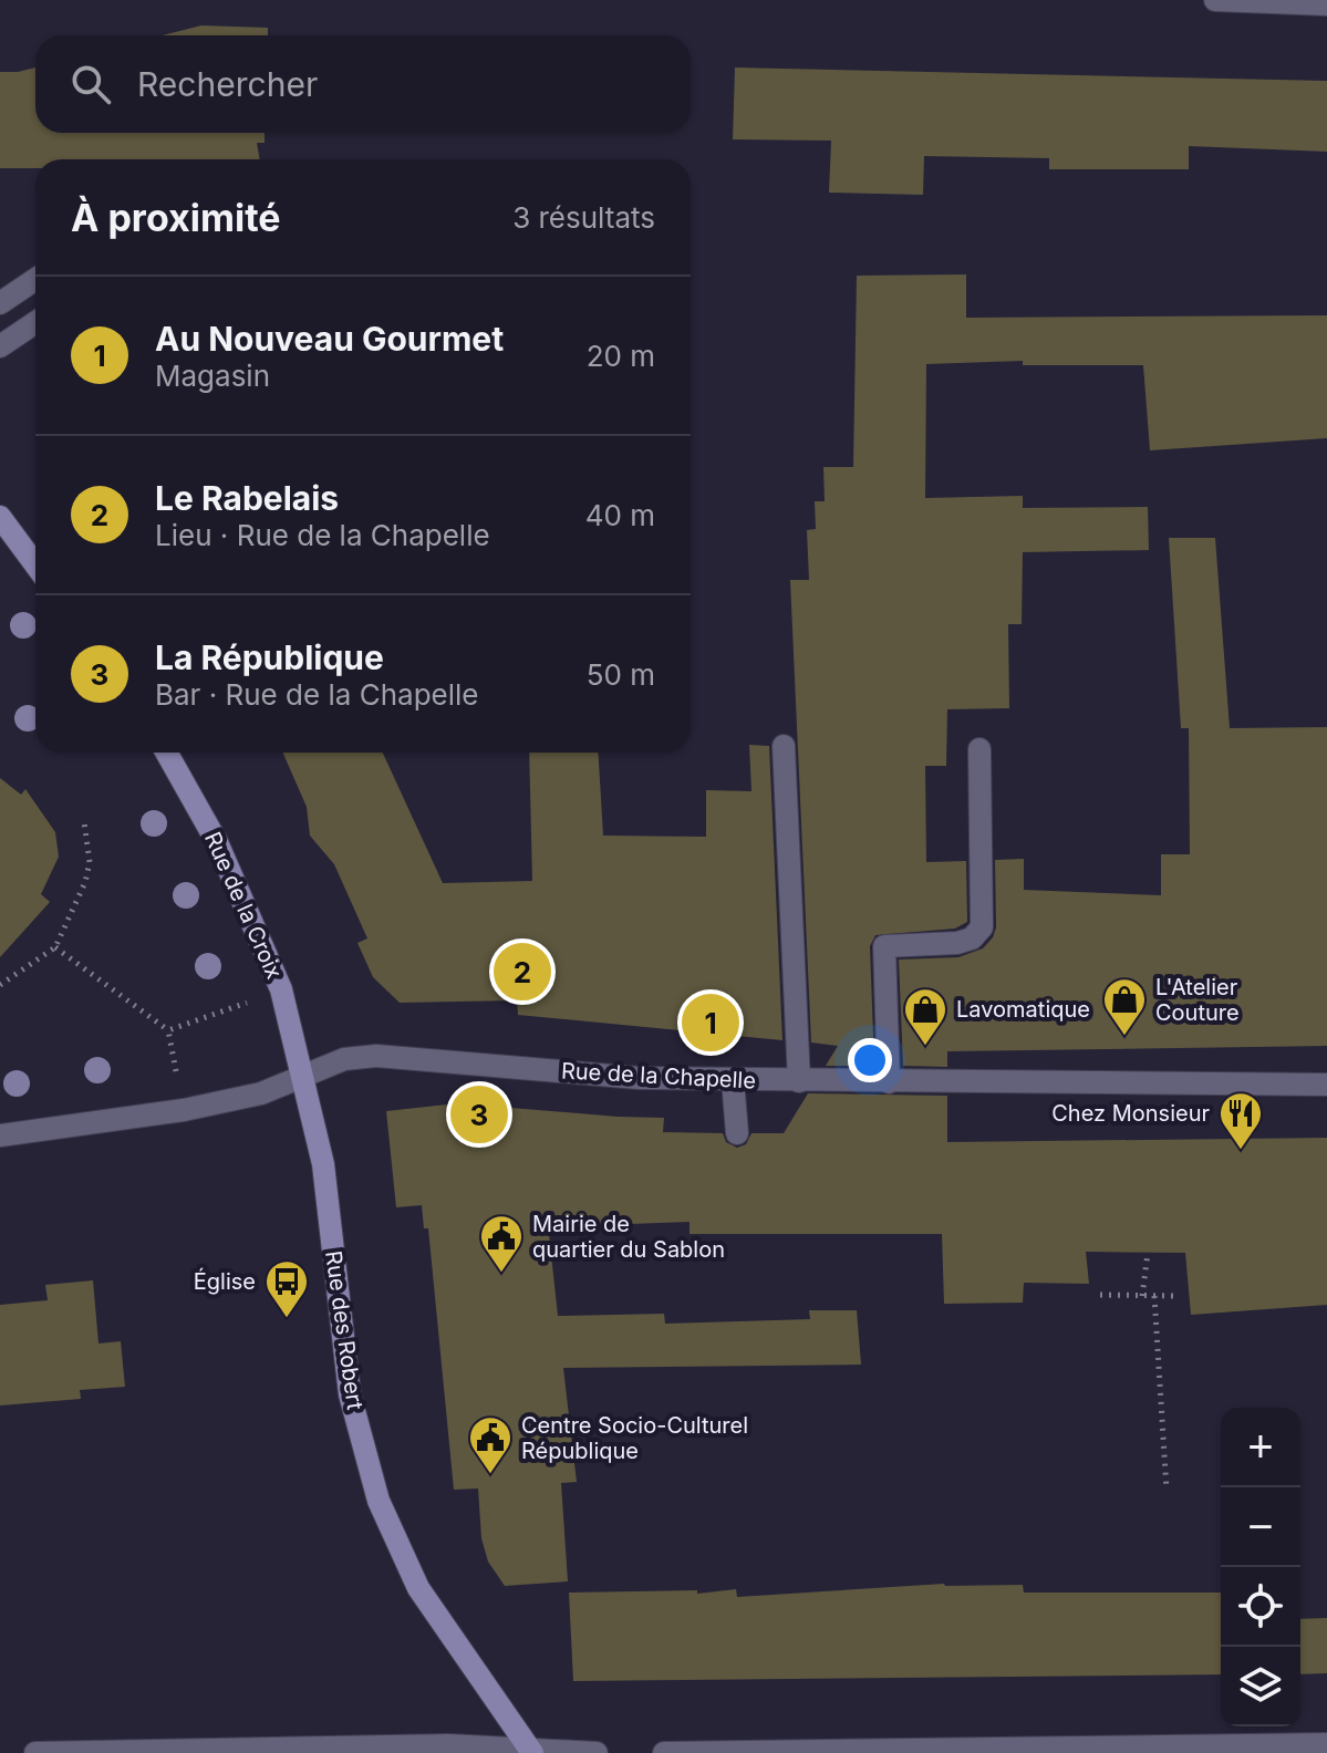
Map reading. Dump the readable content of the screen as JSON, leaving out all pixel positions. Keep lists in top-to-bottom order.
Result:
{
  "streets": {
    "street": ["Rue de la Croix", "Rue de la Chapelle", "Rue des Robert"]
  },
  "crossings": [
    ["Rue de la Croix", "Rue de la Chapelle"],
    ["Rue de la Croix", "Rue des Robert"],
    ["Rue de la Chapelle", "Rue des Robert"]
  ],
  "places": {
    "shop": ["L'Atelier Couture", "Lavomatique"],
    "restaurant": ["Chez Monsieur"],
    "public building": ["Mairie de quartier du Sablon", "Centre Socio-Culturel République"],
    "bus stop": ["Église"]
  },
  "page": {
    "search": "Rechercher",
    "heading": ["À proximité", "3 résultats"],
    "list": [
      {
        "mark": "1",
        "name": "Au Nouveau Gourmet",
        "note": "Magasin",
        "value": "20 m"
      },
      {
        "mark": "2",
        "name": "Le Rabelais",
        "note": "Lieu · Rue de la Chapelle",
        "value": "40 m"
      },
      {
        "mark": "3",
        "name": "La République",
        "note": "Bar · Rue de la Chapelle",
        "value": "50 m"
      }
    ],
    "pins": ["2", "1", "3"],
    "map_buttons": ["+", "−"]
  }
}
